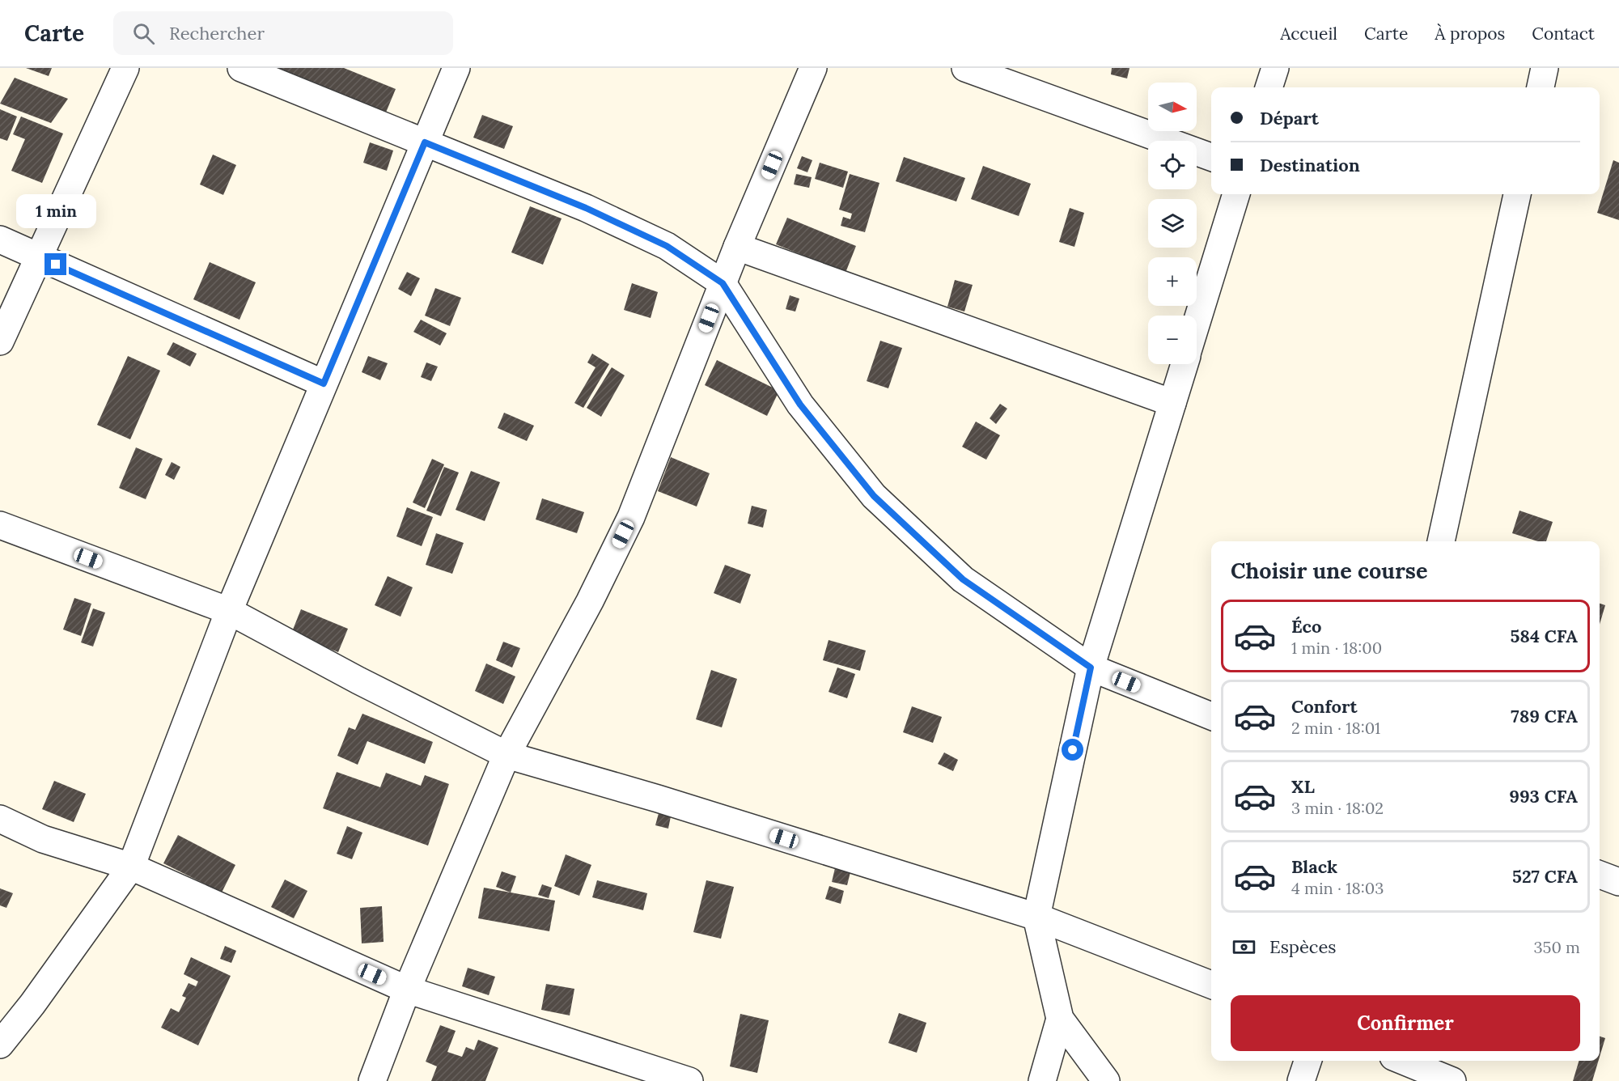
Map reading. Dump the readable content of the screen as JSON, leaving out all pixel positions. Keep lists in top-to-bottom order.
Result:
{
  "north": "right",
  "page": {
    "header": "Carte",
    "search": "Rechercher",
    "nav": [
      "Accueil",
      "Carte",
      "À propos",
      "Contact"
    ],
    "map_buttons": ["+", "−"],
    "banner": ["Départ", "Destination"],
    "bubble": "1 min",
    "heading": "Choisir une course",
    "list": [
      {
        "name": "Éco",
        "note": "1 min · 18:00",
        "value": "584 CFA"
      },
      {
        "name": "Confort",
        "note": "2 min · 18:01",
        "value": "789 CFA"
      },
      {
        "name": "XL",
        "note": "3 min · 18:02",
        "value": "993 CFA"
      },
      {
        "name": "Black",
        "note": "4 min · 18:03",
        "value": "527 CFA"
      }
    ],
    "pay": ["Espèces", "350 m"],
    "buttons": "Confirmer"
  }
}
